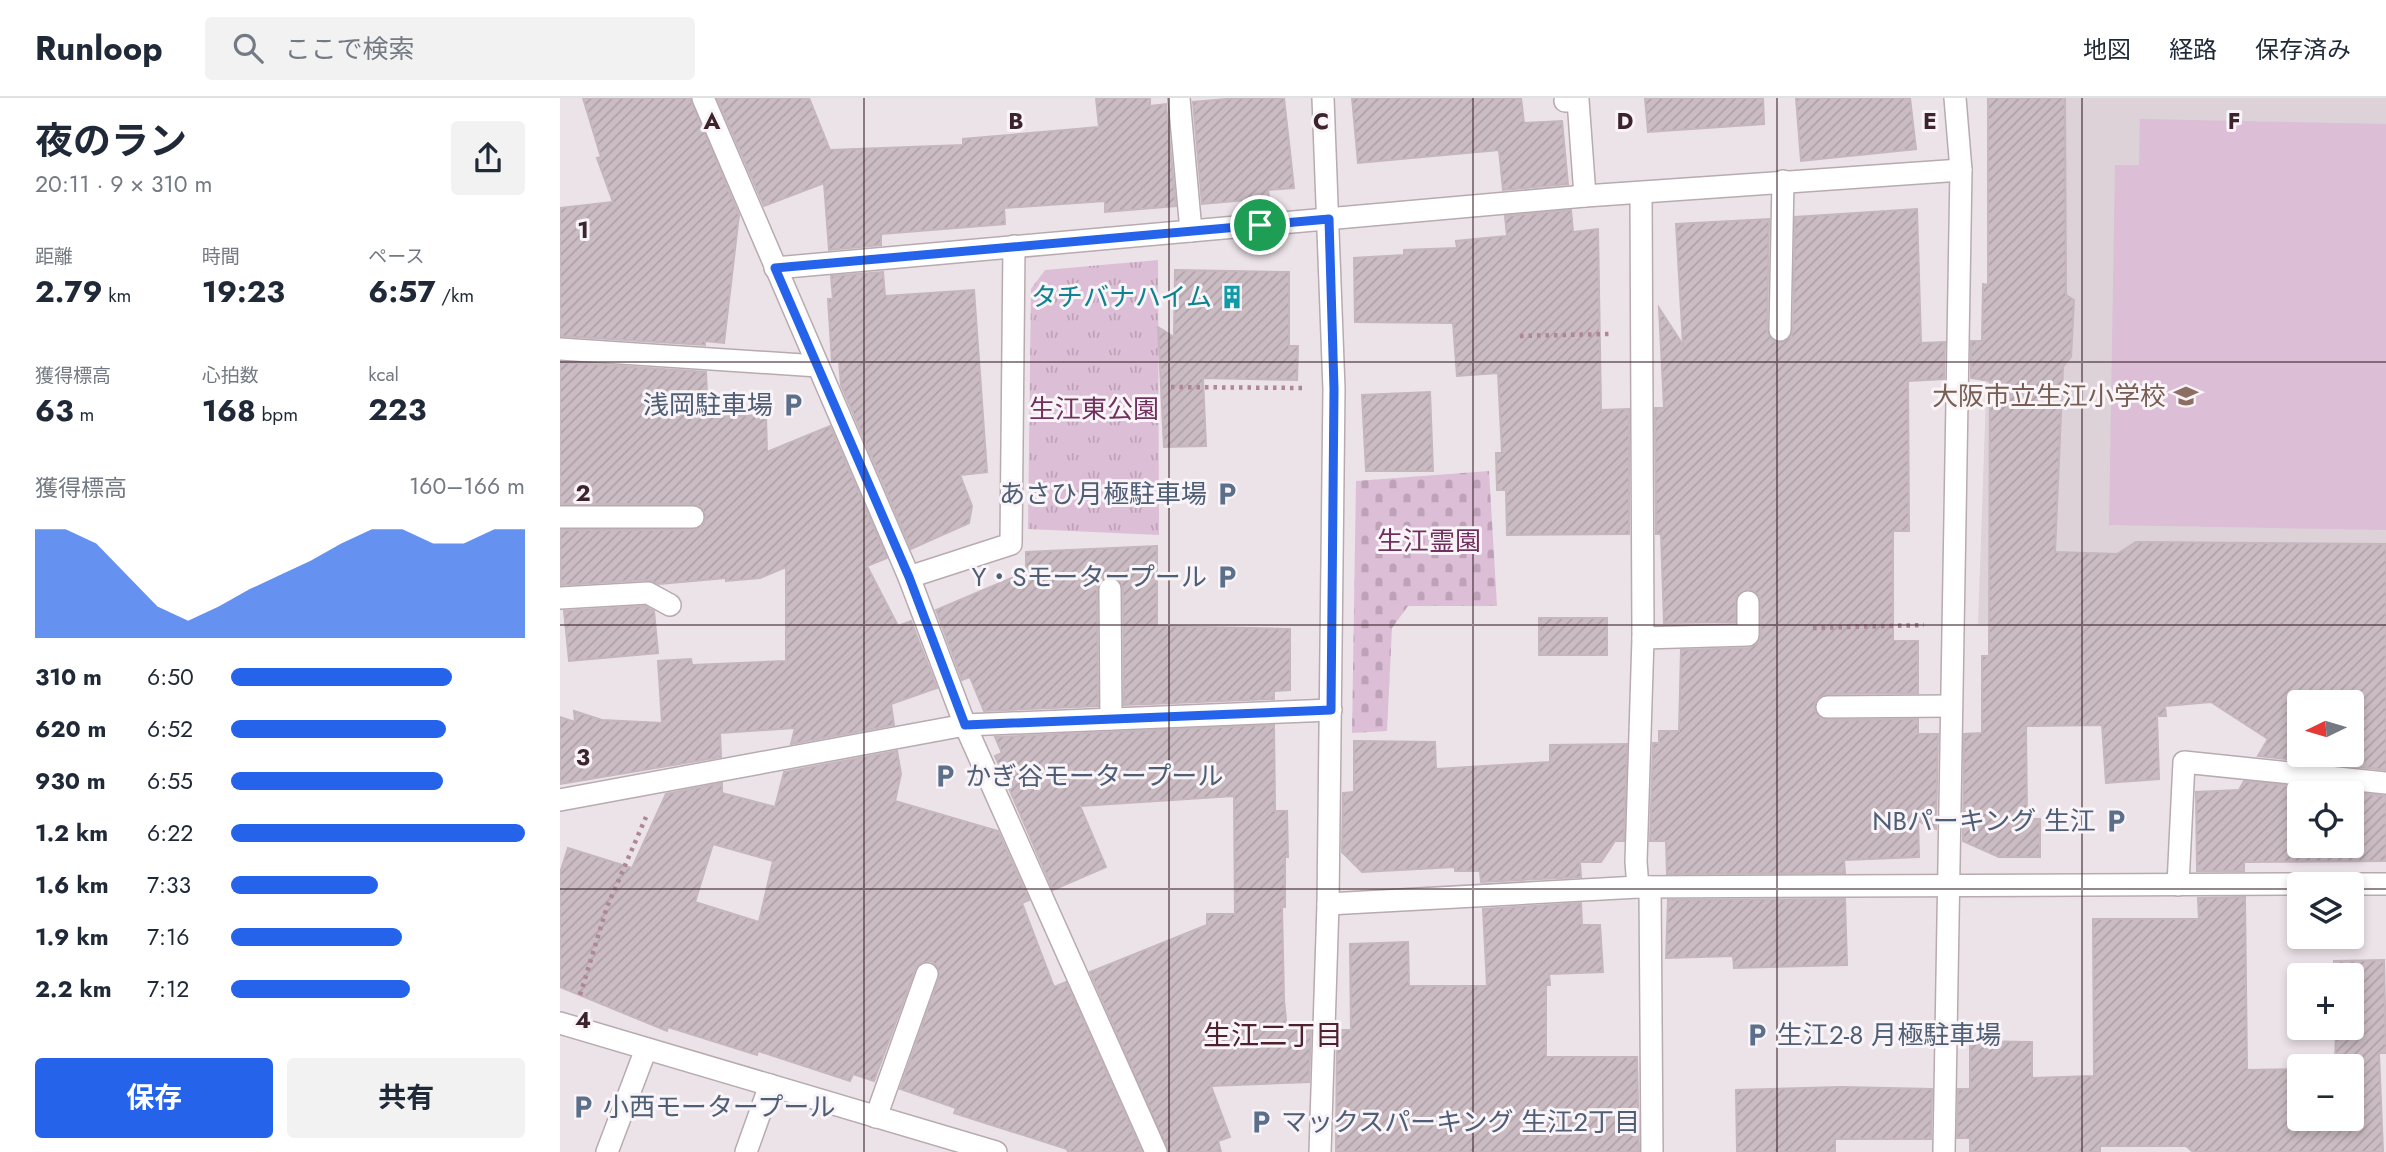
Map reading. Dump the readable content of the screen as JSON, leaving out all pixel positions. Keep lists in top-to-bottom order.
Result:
{
  "districts": ["生江二丁目"],
  "parks": ["生江東公園", "生江霊園"],
  "places": {
    "building": ["タチバナハイム"],
    "school or university": ["大阪市立生江小学校"],
    "parking": [
      "浅岡駐車場",
      "あさひ月極駐車場",
      "Y・Sモータープール",
      "かぎ谷モータープール",
      "NBパーキング 生江",
      "生江2-8 月極駐車場",
      "小西モータープール",
      "マックスパーキング 生江2丁目"
    ]
  },
  "north": "left",
  "page": {
    "header": "Runloop",
    "search": "ここで検索",
    "nav": ["地図", "経路", "保存済み"],
    "heading": ["夜のラン", "20:11 · 9 × 310 m"],
    "stats": [
      ["距離", "2.79 km"],
      ["時間", "19:23"],
      ["ペース", "6:57 /km"],
      ["獲得標高", "63 m"],
      ["心拍数", "168 bpm"],
      ["kcal", "223"]
    ],
    "chart": ["獲得標高", "160–166 m"],
    "list": [
      {
        "name": "310 m",
        "note": "6:50"
      },
      {
        "name": "620 m",
        "note": "6:52"
      },
      {
        "name": "930 m",
        "note": "6:55"
      },
      {
        "name": "1.2 km",
        "note": "6:22"
      },
      {
        "name": "1.6 km",
        "note": "7:33"
      },
      {
        "name": "1.9 km",
        "note": "7:16"
      },
      {
        "name": "2.2 km",
        "note": "7:12"
      }
    ],
    "map_buttons": ["+", "−"],
    "buttons": ["保存", "共有"]
  },
  "grid": {
    "columns": [
      "A",
      "B",
      "C",
      "D",
      "E",
      "F"
    ],
    "rows": [
      "1",
      "2",
      "3",
      "4"
    ]
  }
}
